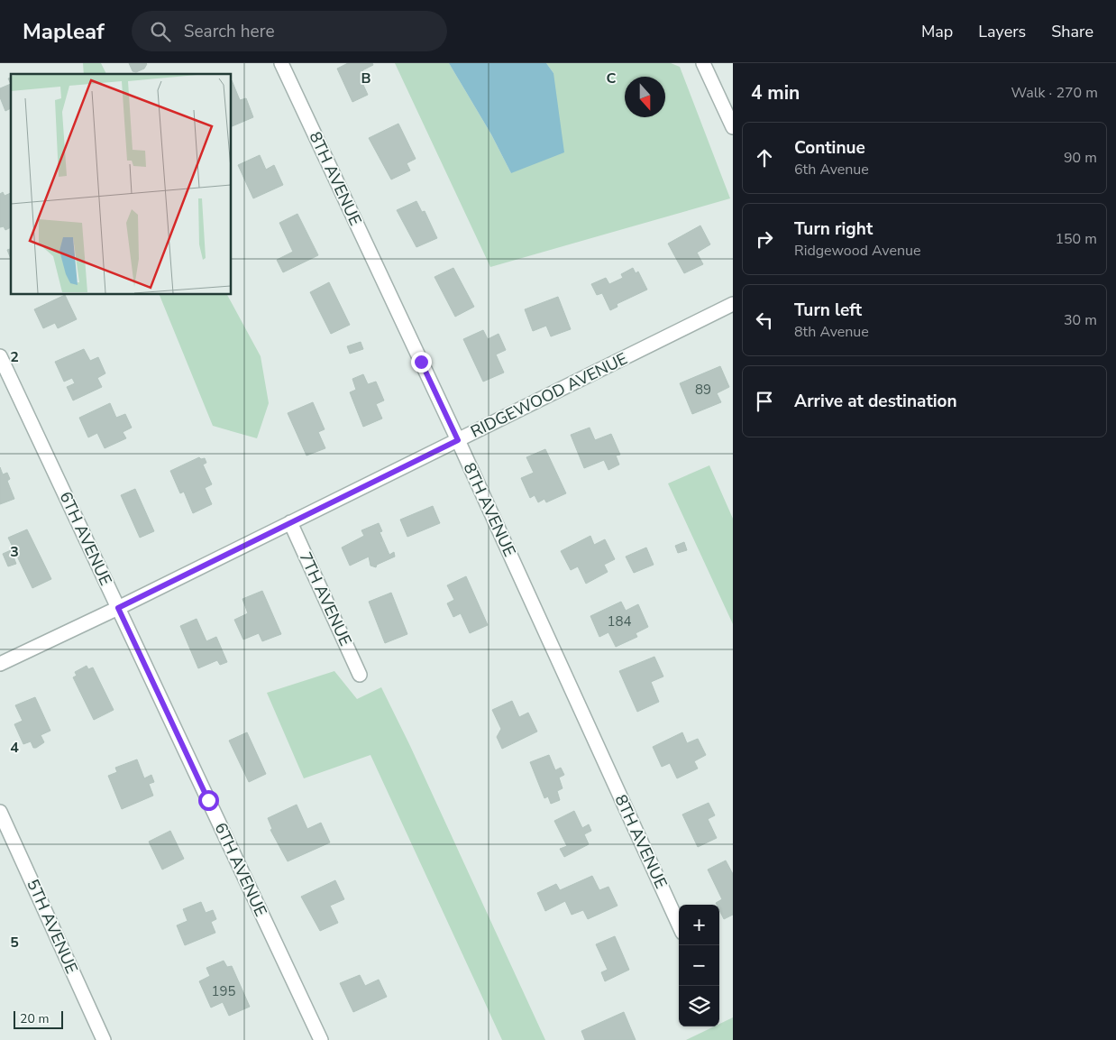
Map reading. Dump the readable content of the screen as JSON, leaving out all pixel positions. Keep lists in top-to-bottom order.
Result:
{
  "streets": {
    "street": [
      "8TH AVENUE",
      "RIDGEWOOD AVENUE",
      "6TH AVENUE",
      "7TH AVENUE",
      "5TH AVENUE"
    ]
  },
  "crossings": [
    ["8TH AVENUE", "RIDGEWOOD AVENUE"],
    ["RIDGEWOOD AVENUE", "6TH AVENUE"],
    ["RIDGEWOOD AVENUE", "7TH AVENUE"]
  ],
  "house_numbers": ["89", "184", "195"],
  "scale_bar": "20 m",
  "north": "bottom",
  "page": {
    "header": "Mapleaf",
    "search": "Search here",
    "nav": ["Map", "Layers", "Share"],
    "heading": ["4 min", "Walk · 270 m"],
    "list": [
      ["Continue", "6th Avenue", "90 m"],
      ["Turn right", "Ridgewood Avenue", "150 m"],
      ["Turn left", "8th Avenue", "30 m"],
      "Arrive at destination"
    ],
    "map_buttons": ["+", "−"],
    "scale": "20 m"
  },
  "grid": {
    "columns": ["B", "C"],
    "rows": [
      "2",
      "3",
      "4",
      "5"
    ]
  }
}
